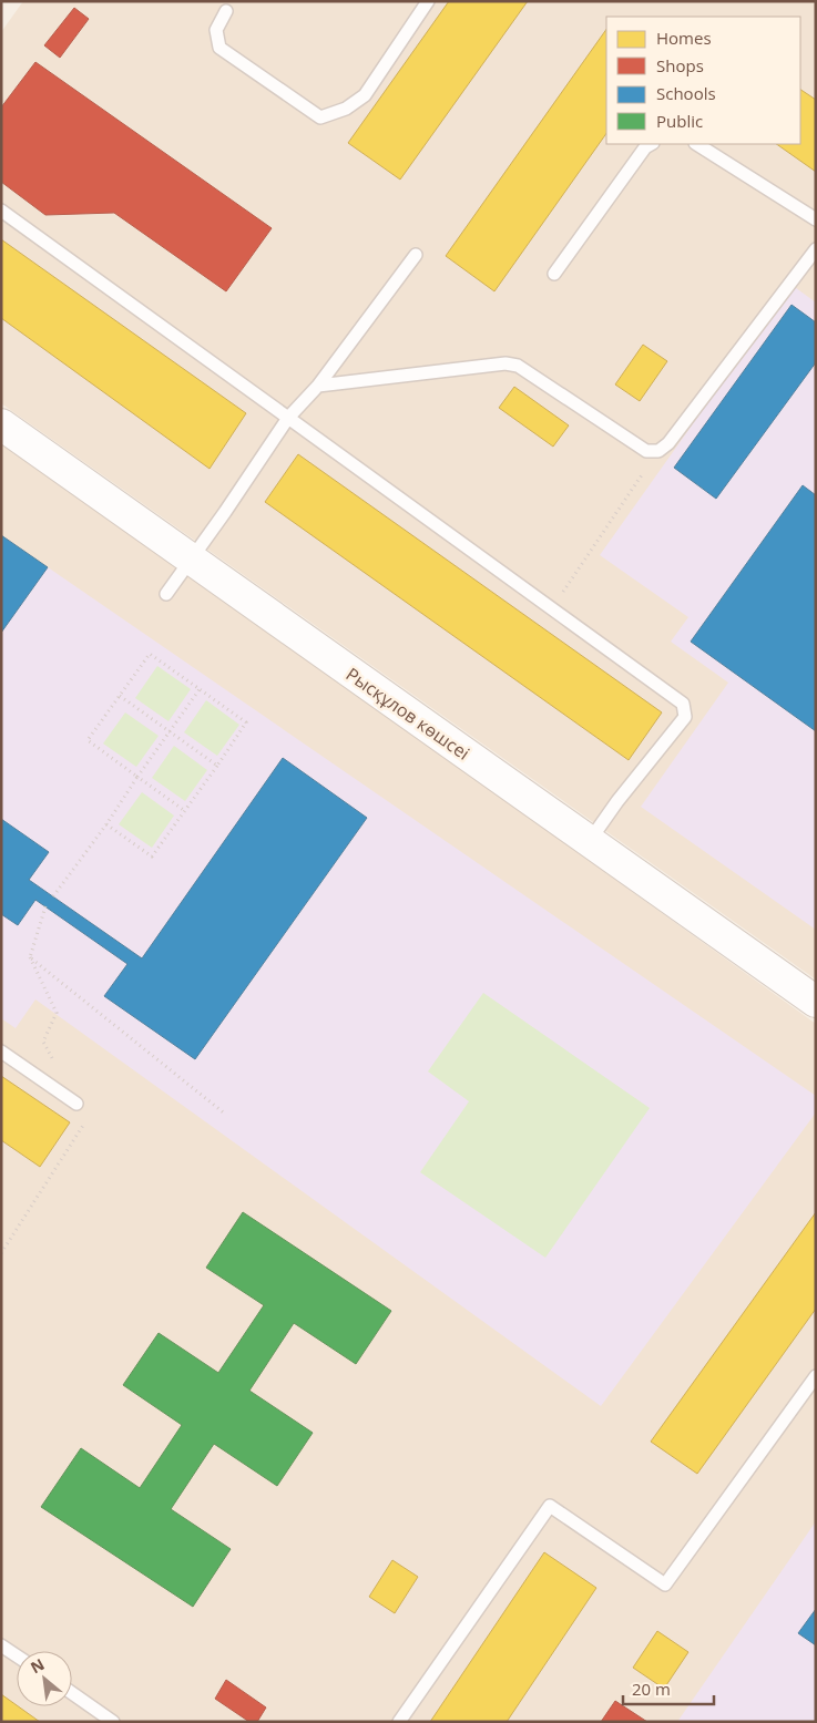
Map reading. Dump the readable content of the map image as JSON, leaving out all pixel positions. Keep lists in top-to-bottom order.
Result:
{
  "streets": {
    "street": ["Рысқұлов көшсеі"]
  },
  "legend": [
    "Homes",
    "Shops",
    "Schools",
    "Public"
  ],
  "scale_bar": "20 m",
  "north": "top left"
}
